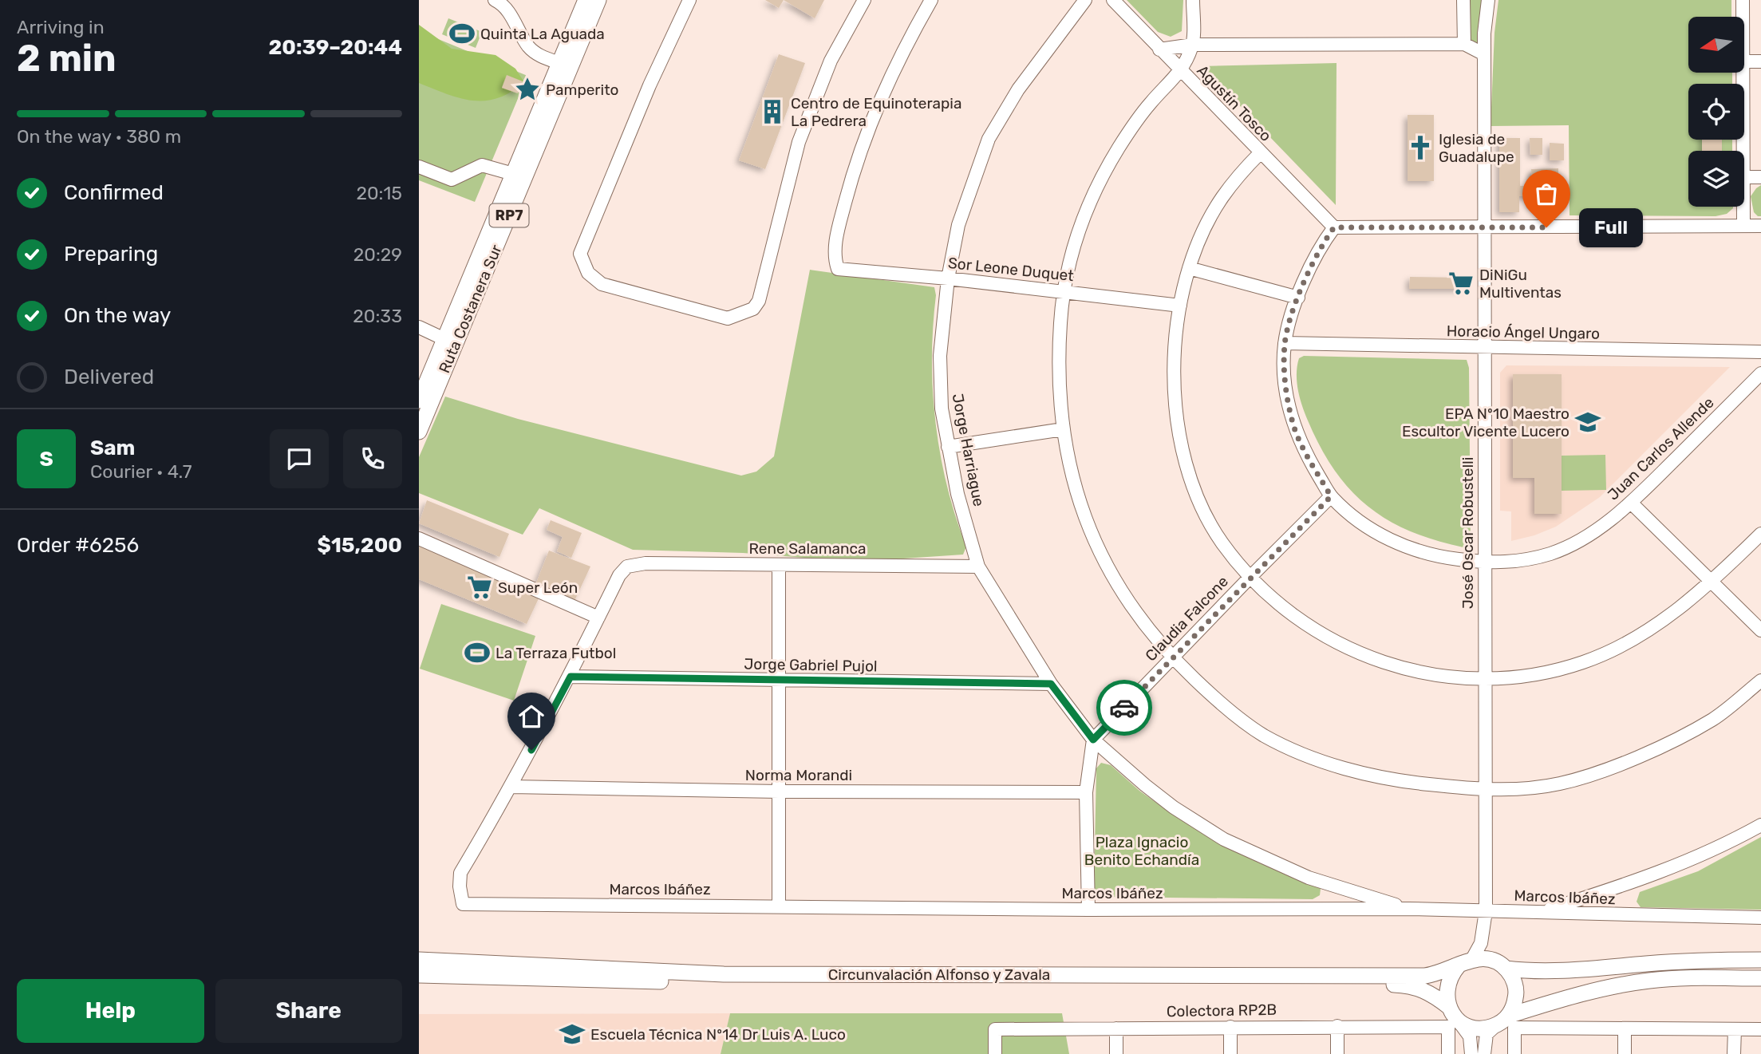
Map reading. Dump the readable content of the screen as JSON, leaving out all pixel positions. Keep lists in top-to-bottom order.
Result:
{
  "streets": {
    "main road": ["RP7", "Ruta Costanera Sur", "Circunvalación Alfonso y Zavala"],
    "street": [
      "Agustín Tosco",
      "Sor Leone Duquet",
      "Horacio Ángel Ungaro",
      "Juan Carlos Allende",
      "Jorge Harriague",
      "José Oscar Robustelli",
      "Rene Salamanca",
      "Claudia Falcone",
      "Jorge Gabriel Pujol",
      "Norma Morandi",
      "Marcos Ibáñez",
      "Colectora RP2B"
    ]
  },
  "crossings": [
    ["Sor Leone Duquet", "Jorge Harriague"],
    ["Horacio Ángel Ungaro", "José Oscar Robustelli"],
    ["Juan Carlos Allende", "José Oscar Robustelli"],
    ["Juan Carlos Allende", "Claudia Falcone"],
    ["Jorge Harriague", "Rene Salamanca"],
    ["Jorge Harriague", "Claudia Falcone"],
    ["Jorge Harriague", "Jorge Gabriel Pujol"],
    ["Jorge Harriague", "Marcos Ibáñez"],
    ["José Oscar Robustelli", "Marcos Ibáñez"],
    ["Norma Morandi", "Marcos Ibáñez"],
    ["Circunvalación Alfonso y Zavala", "Colectora RP2B"]
  ],
  "parks": ["Plaza Ignacio Benito Echandía"],
  "places": {
    "sports": ["Quinta La Aguada", "La Terraza Futbol"],
    "place": ["Pamperito"],
    "building": ["Centro de Equinoterapia La Pedrera"],
    "church": ["Iglesia de Guadalupe"],
    "other": ["Full"],
    "supermarket": ["DiNiGu Multiventas", "Super León"],
    "school or university": ["EPA Nº10 Maestro Escultor Vicente Lucero", "Escuela Técnica Nº14 Dr Luis A. Luco"]
  },
  "north": "left",
  "page": {
    "heading": ["2 min", "Arriving in", "20:39–20:44"],
    "panel": [
      "Sam",
      "Courier · 4.7",
      "Order #6256",
      "$15,200"
    ],
    "bar": "On the way · 380 m",
    "list": [
      ["Confirmed", "20:15"],
      ["Preparing", "20:29"],
      ["On the way", "20:33"],
      "Delivered"
    ],
    "bubble": "Full",
    "round": "S",
    "buttons": ["Help", "Share"]
  }
}
